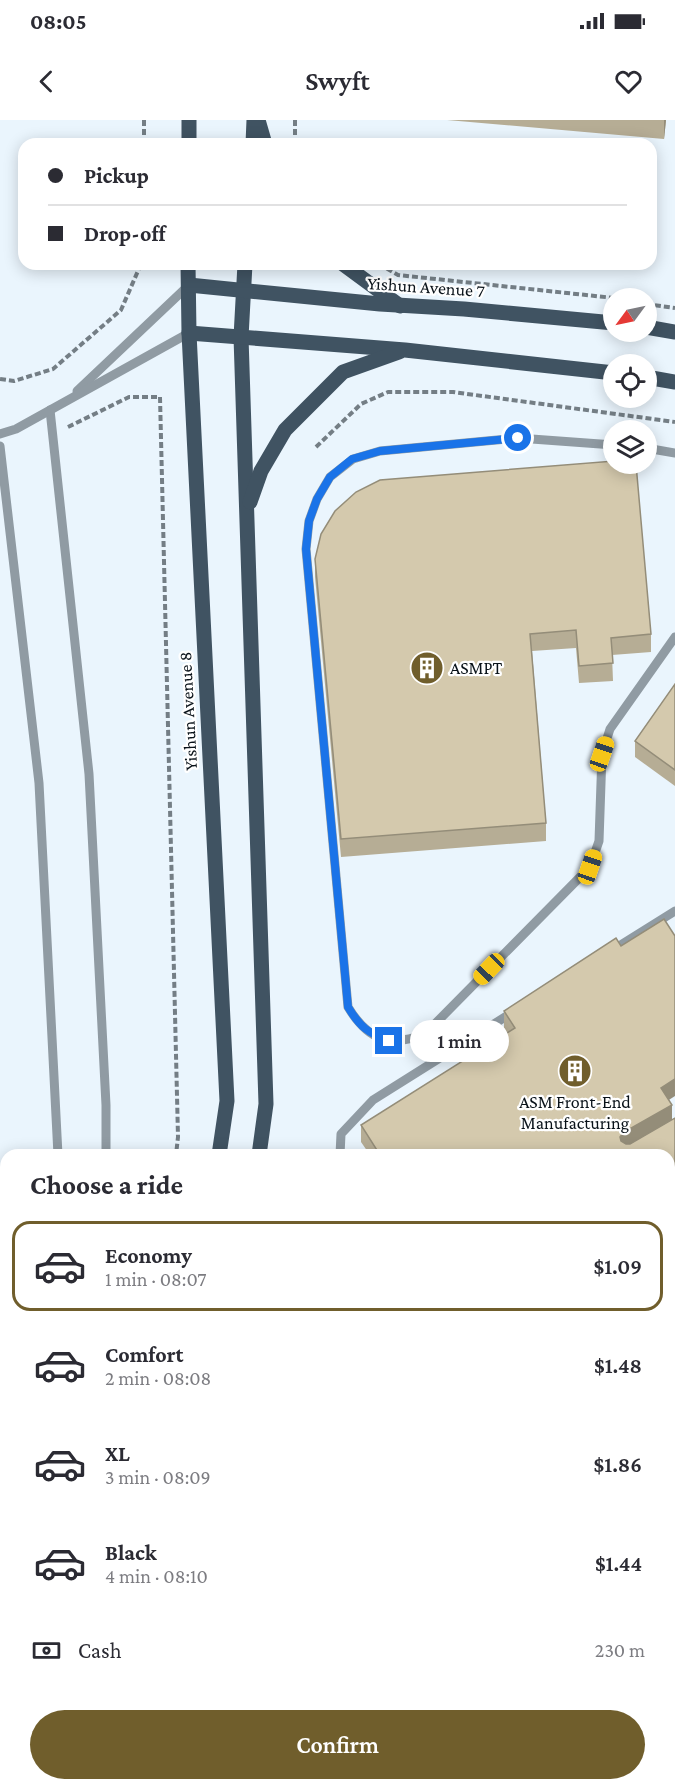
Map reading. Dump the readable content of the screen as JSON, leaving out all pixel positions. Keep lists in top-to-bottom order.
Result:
{
  "streets": {
    "main road": ["Yishun Avenue 7", "Yishun Avenue 8"]
  },
  "crossings": [
    ["Yishun Avenue 7", "Yishun Avenue 8"]
  ],
  "places": {
    "building": ["ASMPT", "ASM Front-End Manufacturing"]
  },
  "north": "bottom left",
  "page": {
    "status": "08:05",
    "header": "Swyft",
    "banner": ["Pickup", "Drop-off"],
    "bubble": "1 min",
    "heading": "Choose a ride",
    "list": [
      {
        "name": "Economy",
        "note": "1 min · 08:07",
        "value": "$1.09"
      },
      {
        "name": "Comfort",
        "note": "2 min · 08:08",
        "value": "$1.48"
      },
      {
        "name": "XL",
        "note": "3 min · 08:09",
        "value": "$1.86"
      },
      {
        "name": "Black",
        "note": "4 min · 08:10",
        "value": "$1.44"
      }
    ],
    "pay": ["Cash", "230 m"],
    "buttons": "Confirm"
  }
}
